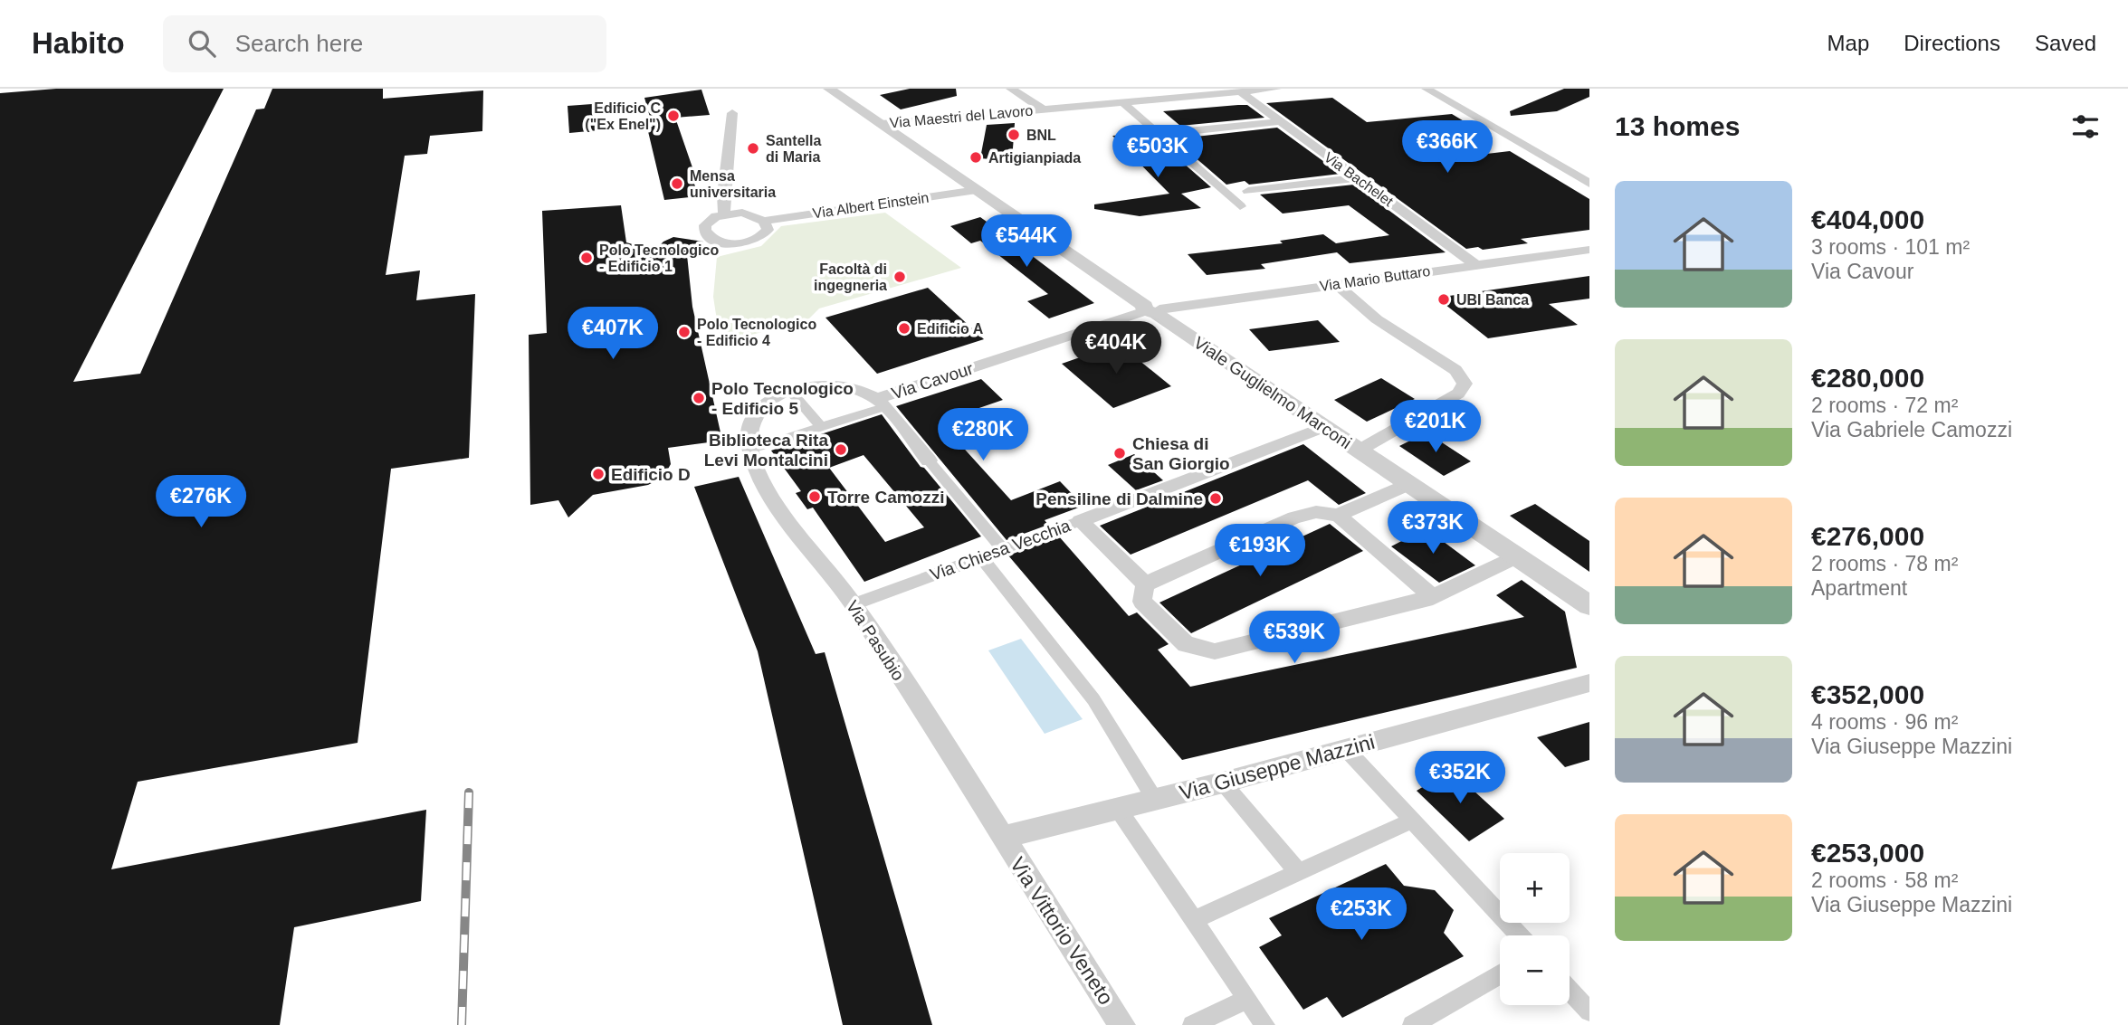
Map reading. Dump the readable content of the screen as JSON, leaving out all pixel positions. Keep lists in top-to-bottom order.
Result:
{
  "streets": {
    "street": [
      "Via Maestri del Lavoro",
      "Via Bachelet",
      "Via Albert Einstein",
      "Via Mario Buttaro",
      "Via Cavour",
      "Viale Guglielmo Marconi",
      "Via Chiesa Vecchia",
      "Via Pasubio",
      "Via Giuseppe Mazzini",
      "Via Vittorio Veneto"
    ]
  },
  "crossings": [
    ["Via Maestri del Lavoro", "Via Bachelet"],
    ["Via Maestri del Lavoro", "Viale Guglielmo Marconi"],
    ["Via Bachelet", "Via Mario Buttaro"],
    ["Via Albert Einstein", "Viale Guglielmo Marconi"],
    ["Via Mario Buttaro", "Via Cavour"],
    ["Via Mario Buttaro", "Viale Guglielmo Marconi"],
    ["Via Cavour", "Viale Guglielmo Marconi"],
    ["Via Cavour", "Via Pasubio"],
    ["Viale Guglielmo Marconi", "Via Chiesa Vecchia"],
    ["Via Chiesa Vecchia", "Via Pasubio"],
    ["Via Pasubio", "Via Giuseppe Mazzini"],
    ["Via Pasubio", "Via Vittorio Veneto"],
    ["Via Giuseppe Mazzini", "Via Vittorio Veneto"]
  ],
  "places": [
    "Edificio C (\"Ex Enel\")",
    "BNL",
    "Santella di Maria",
    "Artigianpiada",
    "Mensa universitaria",
    "Polo Tecnologico - Edificio 1",
    "Facoltà di ingegneria",
    "UBI Banca",
    "Edificio A",
    "Polo Tecnologico - Edificio 4",
    "Polo Tecnologico - Edificio 5",
    "Biblioteca Rita Levi Montalcini",
    "Chiesa di San Giorgio",
    "Edificio D",
    "Torre Camozzi",
    "Pensiline di Dalmine"
  ],
  "page": {
    "header": "Habito",
    "search": "Search here",
    "nav": ["Map", "Directions", "Saved"],
    "heading": "13 homes",
    "price": [
      "€366K",
      "€503K",
      "€544K",
      "€407K",
      "€404K",
      "€201K",
      "€280K",
      "€276K",
      "€373K",
      "€193K",
      "€539K",
      "€352K",
      "€253K"
    ],
    "list": [
      {
        "name": "€404,000",
        "note": "3 rooms · 101 m² · Via Cavour"
      },
      {
        "name": "€280,000",
        "note": "2 rooms · 72 m² · Via Gabriele Camozzi"
      },
      {
        "name": "€276,000",
        "note": "2 rooms · 78 m² · Apartment"
      },
      {
        "name": "€352,000",
        "note": "4 rooms · 96 m² · Via Giuseppe Mazzini"
      },
      {
        "name": "€253,000",
        "note": "2 rooms · 58 m² · Via Giuseppe Mazzini"
      }
    ],
    "map_buttons": ["+", "−"]
  }
}
